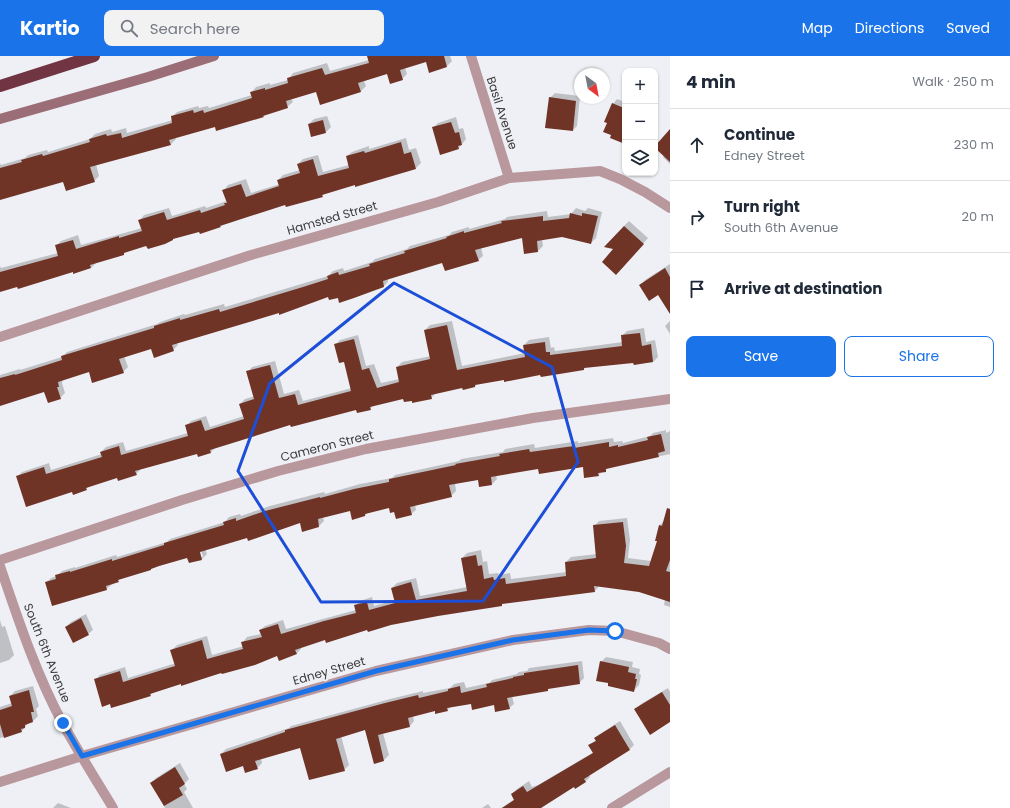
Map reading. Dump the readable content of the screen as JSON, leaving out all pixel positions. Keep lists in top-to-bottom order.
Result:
{
  "streets": {
    "street": [
      "Basil Avenue",
      "Hamsted Street",
      "Cameron Street",
      "South 6th Avenue",
      "Edney Street"
    ]
  },
  "crossings": [
    ["Basil Avenue", "Hamsted Street"],
    ["South 6th Avenue", "Edney Street"]
  ],
  "north": "bottom right",
  "page": {
    "header": "Kartio",
    "search": "Search here",
    "nav": ["Map", "Directions", "Saved"],
    "heading": ["4 min", "Walk · 250 m"],
    "map_buttons": ["+", "−"],
    "list": [
      ["Continue", "Edney Street", "230 m"],
      ["Turn right", "South 6th Avenue", "20 m"],
      "Arrive at destination"
    ],
    "buttons": ["Save", "Share"]
  }
}
